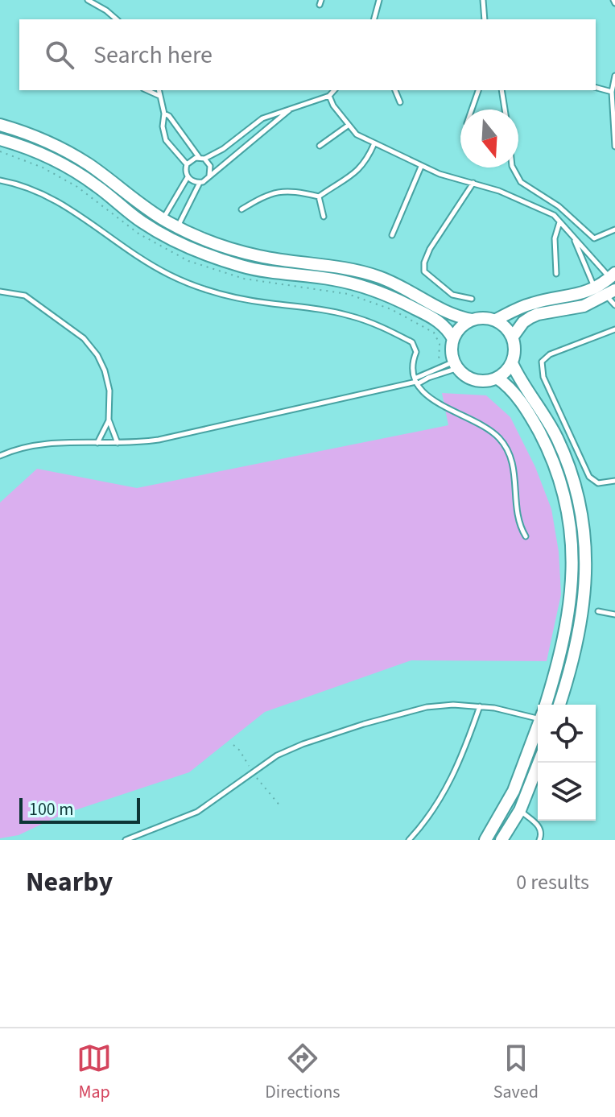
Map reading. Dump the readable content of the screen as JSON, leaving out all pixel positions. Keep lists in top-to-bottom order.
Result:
{
  "scale_bar": "100 m",
  "north": "bottom",
  "page": {
    "search": "Search here",
    "scale": "100 m",
    "heading": ["Nearby", "0 results"],
    "nav": ["Map", "Directions", "Saved"]
  }
}
